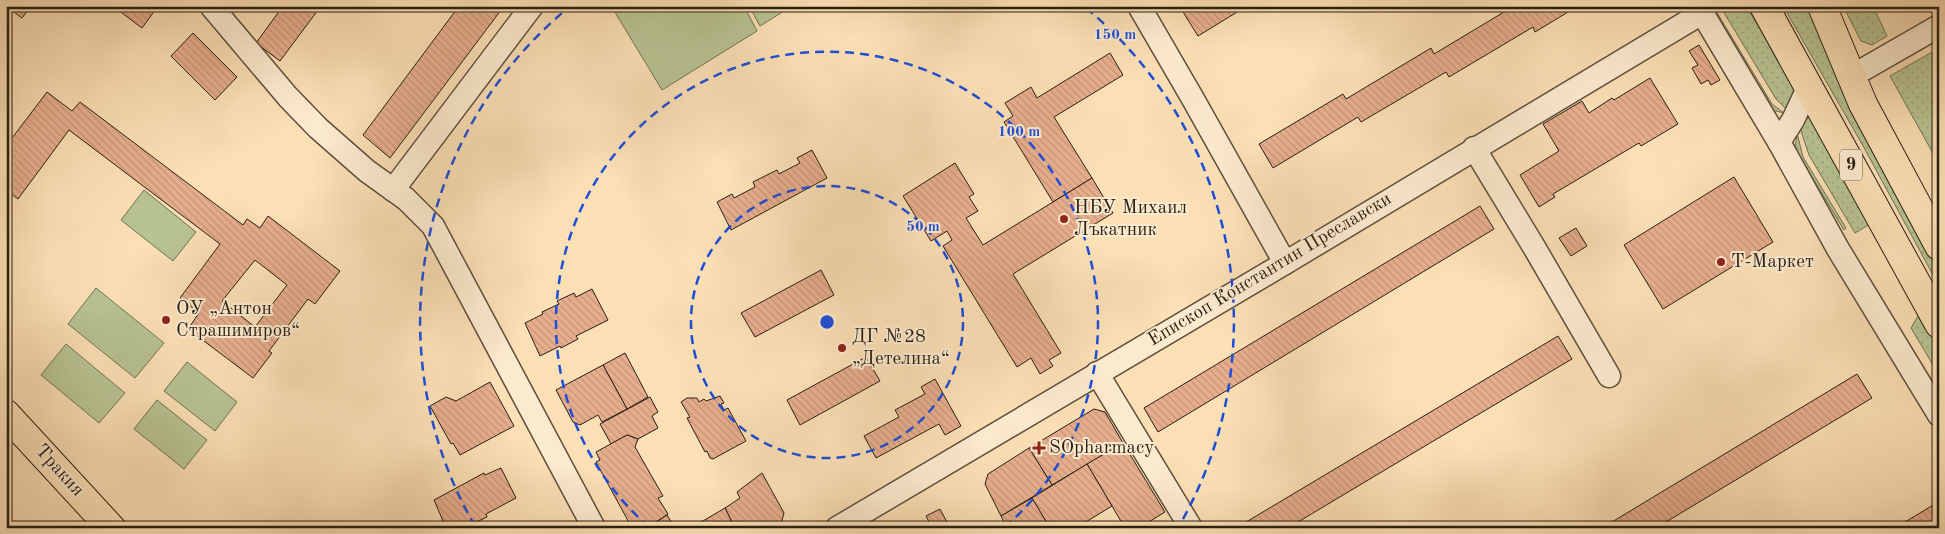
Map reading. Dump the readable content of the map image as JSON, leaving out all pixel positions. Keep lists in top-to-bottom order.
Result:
{
  "streets": {
    "main road": ["9", "Тракия"],
    "street": ["Епископ Константин Преславски"]
  },
  "places": {
    "other": [
      "НБУ Михаил Лъкатник",
      "Т-Маркет",
      "ОУ „Антон Страшимиров“",
      "ДГ №28 „Детелина“"
    ],
    "health": ["SOpharmacy"]
  },
  "rings": ["150 m", "100 m", "50 m"]
}
